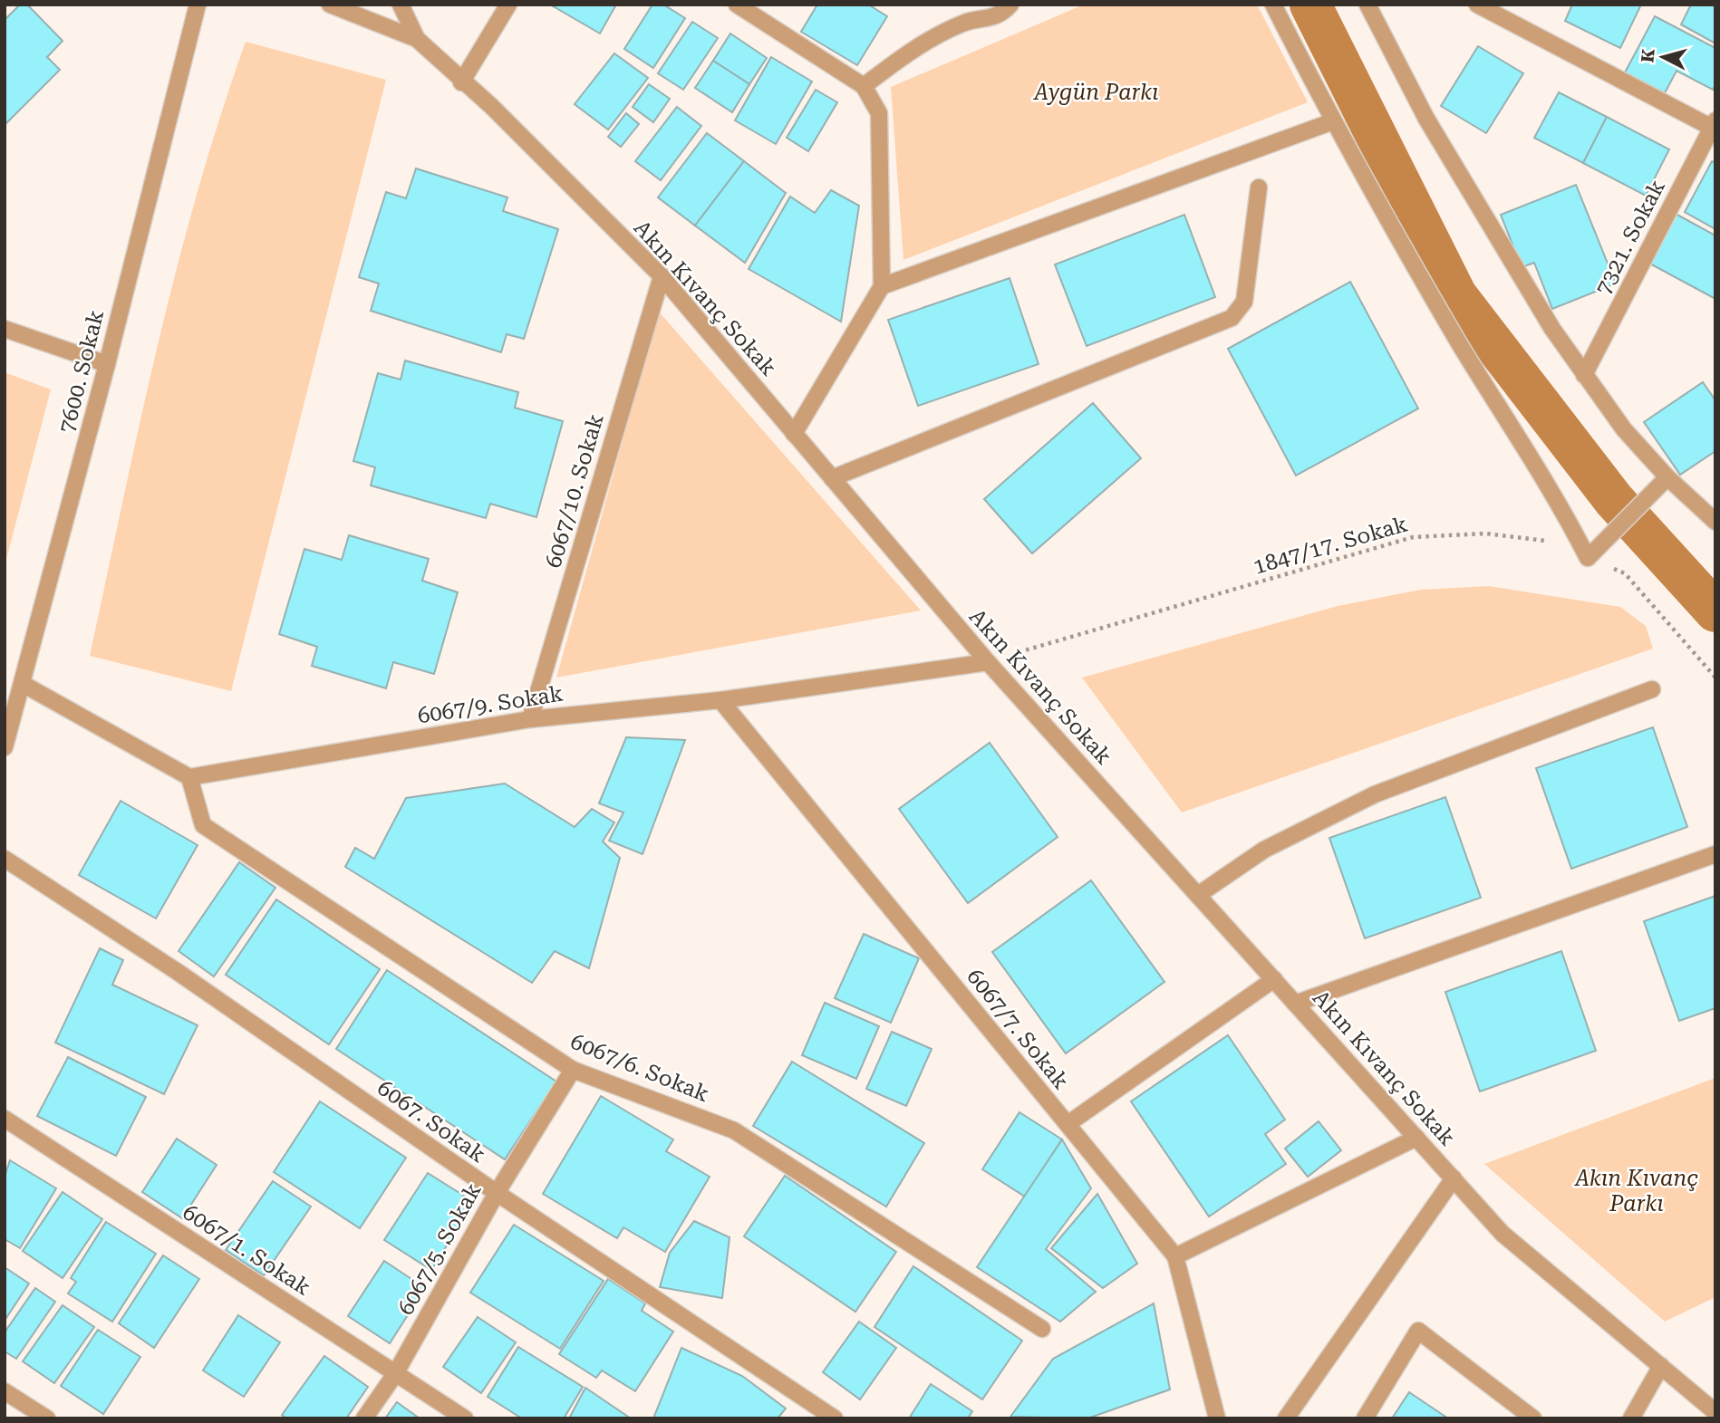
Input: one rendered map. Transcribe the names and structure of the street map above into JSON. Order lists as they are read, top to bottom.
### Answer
{
  "streets": {
    "street": [
      "7321. Sokak",
      "Akın Kıvanç Sokak",
      "7600. Sokak",
      "6067/10. Sokak",
      "6067/9. Sokak",
      "6067/7. Sokak",
      "6067/6. Sokak",
      "6067. Sokak",
      "6067/5. Sokak",
      "6067/1. Sokak"
    ],
    "path": ["1847/17. Sokak"]
  },
  "crossings": [
    ["Akın Kıvanç Sokak", "6067/10. Sokak"],
    ["Akın Kıvanç Sokak", "1847/17. Sokak"],
    ["Akın Kıvanç Sokak", "6067/9. Sokak"],
    ["6067/10. Sokak", "6067/9. Sokak"],
    ["1847/17. Sokak", "6067/9. Sokak"],
    ["6067/9. Sokak", "6067/7. Sokak"],
    ["6067/9. Sokak", "6067/6. Sokak"],
    ["6067/6. Sokak", "6067/5. Sokak"],
    ["6067. Sokak", "6067/5. Sokak"],
    ["6067/5. Sokak", "6067/1. Sokak"]
  ],
  "parks": ["Aygün Parkı", "Akın Kıvanç Parkı"],
  "north": "left"
}
